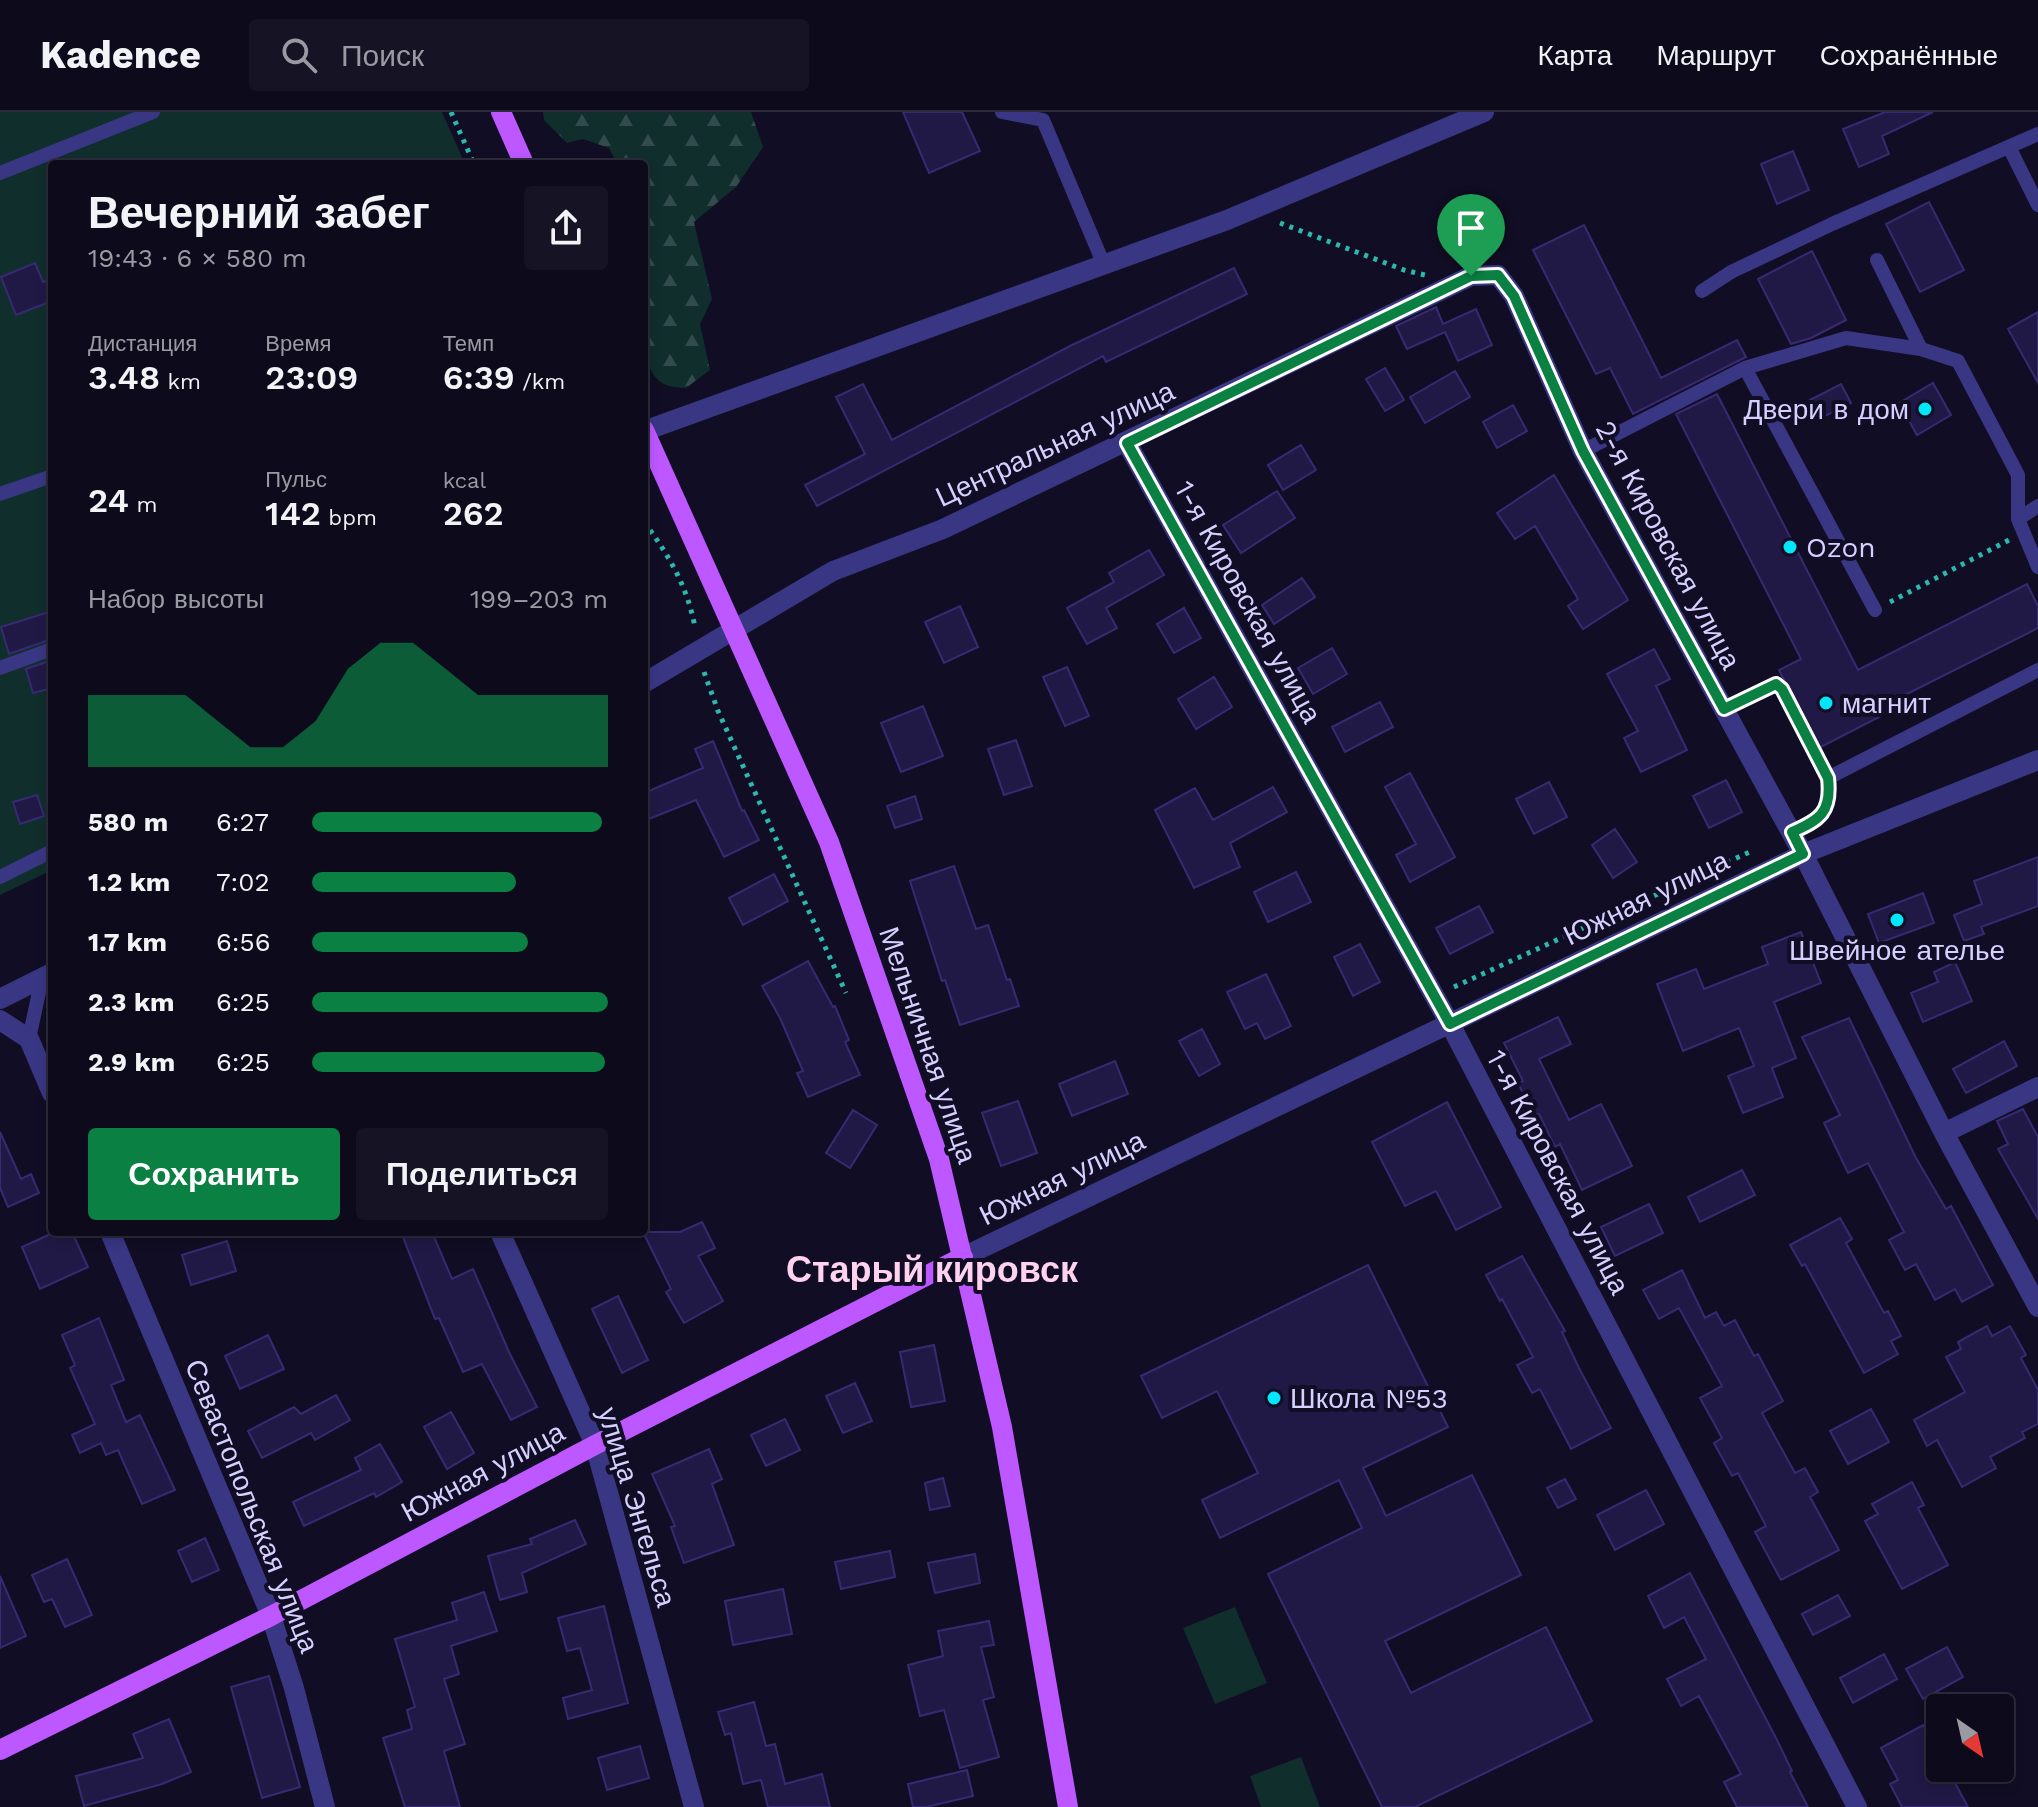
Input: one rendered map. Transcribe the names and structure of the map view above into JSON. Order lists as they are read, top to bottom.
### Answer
{
  "streets": {
    "main road": ["Южная улица", "Мельничная улица"],
    "street": [
      "Центральная улица",
      "2-я Кировская улица",
      "1-я Кировская улица",
      "Севастопольская улица",
      "улица Энгельса"
    ]
  },
  "crossings": [
    ["Центральная улица", "2-я Кировская улица"],
    ["Центральная улица", "1-я Кировская улица"],
    ["Центральная улица", "Мельничная улица"],
    ["2-я Кировская улица", "Южная улица"],
    ["1-я Кировская улица", "Южная улица"],
    ["Южная улица", "Мельничная улица"],
    ["Южная улица", "Севастопольская улица"],
    ["Южная улица", "улица Энгельса"]
  ],
  "districts": ["Старый кировск"],
  "places": [
    "Двери в дом",
    "Ozon",
    "магнит",
    "Швейное ателье",
    "Школа №53"
  ],
  "north": "bottom right",
  "page": {
    "header": "Kadence",
    "search": "Поиск",
    "nav": ["Карта", "Маршрут", "Сохранённые"],
    "heading": ["Вечерний забег", "19:43 · 6 × 580 m"],
    "stats": [
      ["Дистанция", "3.48 km"],
      ["Время", "23:09"],
      ["Темп", "6:39 /km"],
      ["24 m"],
      ["Пульс", "142 bpm"],
      ["kcal", "262"]
    ],
    "chart": ["Набор высоты", "199–203 m"],
    "list": [
      {
        "name": "580 m",
        "note": "6:27"
      },
      {
        "name": "1.2 km",
        "note": "7:02"
      },
      {
        "name": "1.7 km",
        "note": "6:56"
      },
      {
        "name": "2.3 km",
        "note": "6:25"
      },
      {
        "name": "2.9 km",
        "note": "6:25"
      }
    ],
    "buttons": ["Сохранить", "Поделиться"]
  }
}
